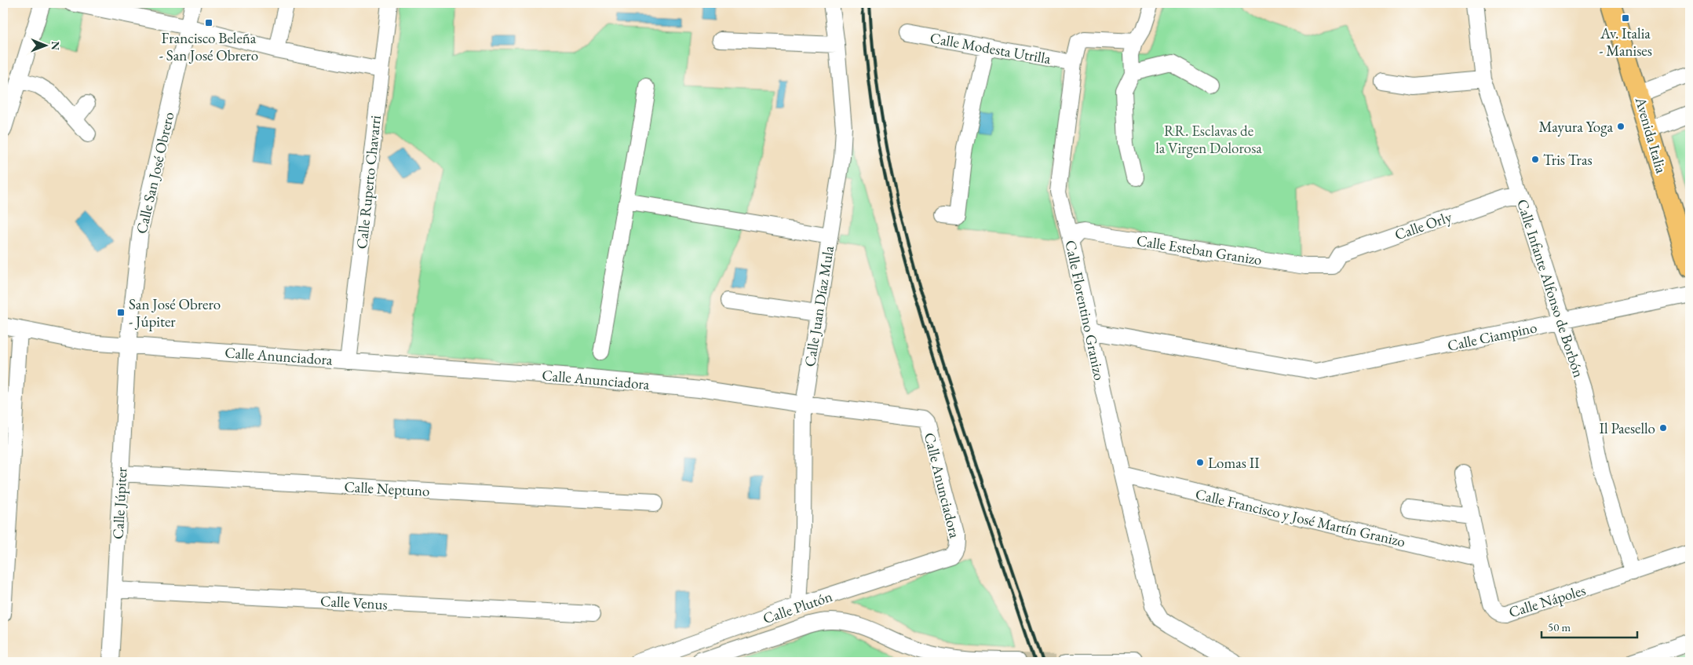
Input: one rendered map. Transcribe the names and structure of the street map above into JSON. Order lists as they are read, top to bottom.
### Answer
{
  "streets": {
    "main road": ["Avenida Italia"],
    "street": [
      "Calle Modesta Utrilla",
      "Calle San José Obrero",
      "Calle Ruperto Chavarri",
      "Calle Orly",
      "Calle Esteban Granizo",
      "Calle Infante Alfonso de Borbón",
      "Calle Juan Díaz Mula",
      "Calle Florentino Granizo",
      "Calle Ciampino",
      "Calle Anunciadora",
      "Calle Neptuno",
      "Calle Júpiter",
      "Calle Francisco y José Martín Granizo",
      "Calle Nápoles",
      "Calle Venus",
      "Calle Plutón"
    ]
  },
  "crossings": [
    ["Calle Modesta Utrilla", "Calle Florentino Granizo"],
    ["Calle San José Obrero", "Calle Anunciadora"],
    ["Calle San José Obrero", "Calle Júpiter"],
    ["Calle Ruperto Chavarri", "Calle Anunciadora"],
    ["Calle Orly", "Calle Esteban Granizo"],
    ["Calle Orly", "Calle Infante Alfonso de Borbón"],
    ["Calle Esteban Granizo", "Calle Florentino Granizo"],
    ["Calle Infante Alfonso de Borbón", "Calle Ciampino"],
    ["Calle Infante Alfonso de Borbón", "Calle Nápoles"],
    ["Calle Juan Díaz Mula", "Calle Anunciadora"],
    ["Calle Juan Díaz Mula", "Calle Plutón"],
    ["Calle Florentino Granizo", "Calle Ciampino"],
    ["Calle Florentino Granizo", "Calle Francisco y José Martín Granizo"],
    ["Calle Anunciadora", "Calle Júpiter"],
    ["Calle Anunciadora", "Calle Plutón"],
    ["Calle Neptuno", "Calle Júpiter"],
    ["Calle Júpiter", "Calle Venus"],
    ["Calle Francisco y José Martín Granizo", "Calle Nápoles"]
  ],
  "parks": ["RR. Esclavas de la Virgen Dolorosa"],
  "places": {
    "transit": ["Av. Italia - Manises", "Francisco Beleña - San José Obrero", "San José Obrero - Júpiter"],
    "other": [
      "Mayura Yoga",
      "Tris Tras",
      "Il Paesello",
      "Lomas II"
    ]
  },
  "scale_bar": "50 m",
  "north": "right"
}
